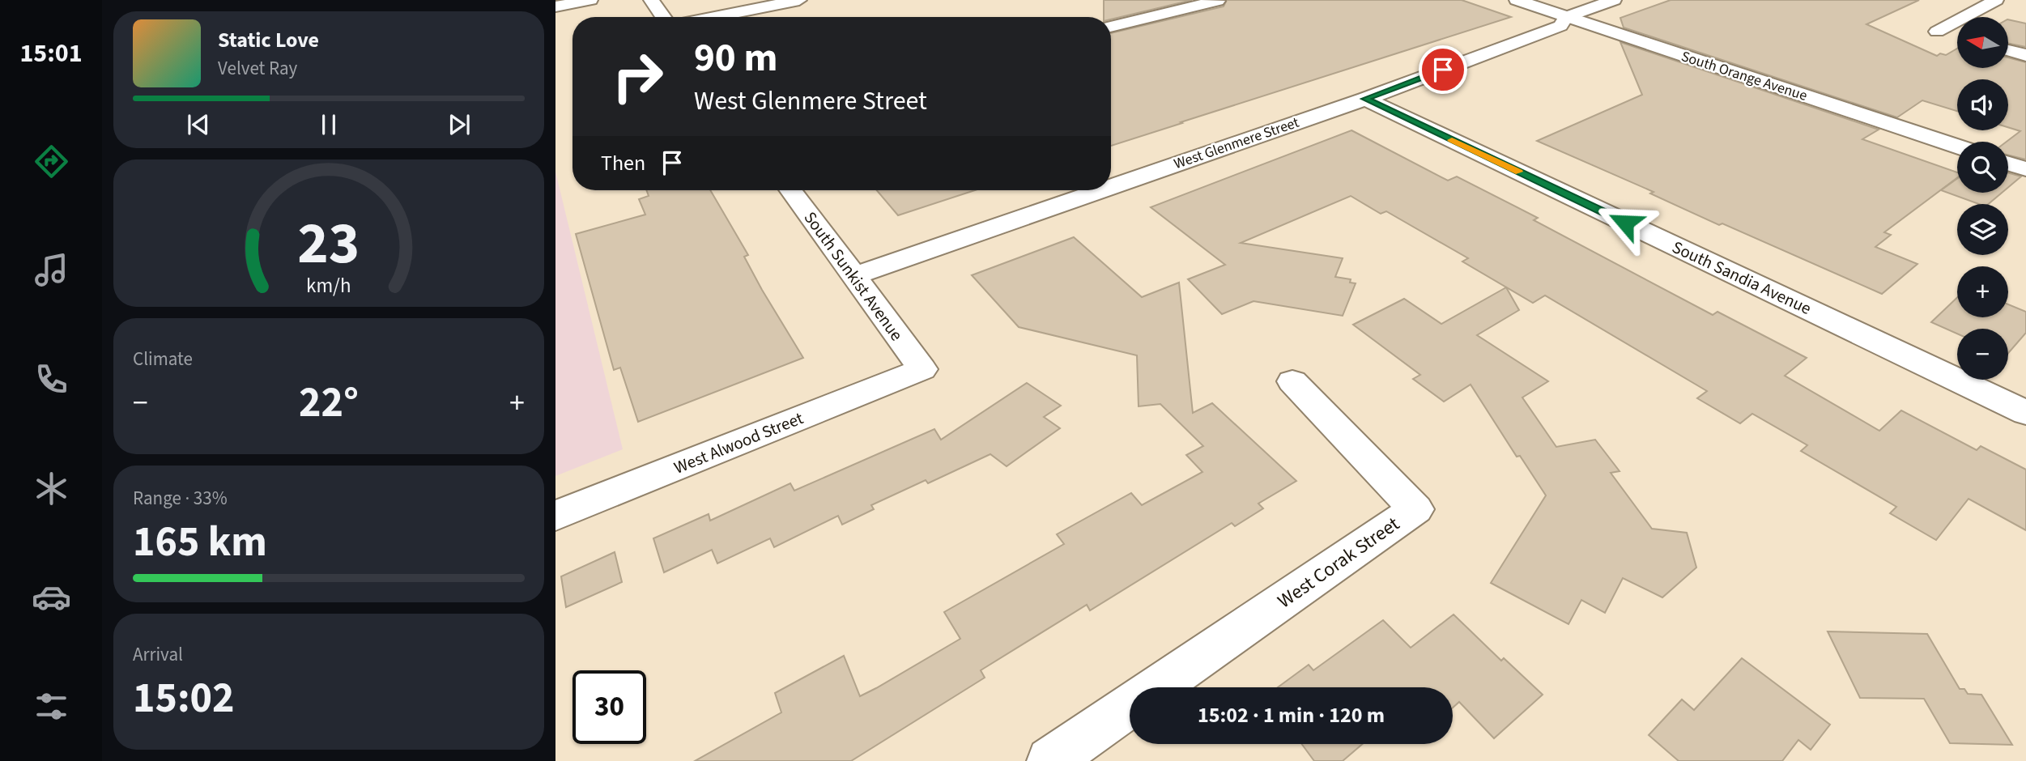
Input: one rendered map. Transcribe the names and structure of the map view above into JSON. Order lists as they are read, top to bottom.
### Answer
{
  "streets": {
    "street": [
      "South Orange Avenue",
      "West Glenmere Street",
      "South Sunkist Avenue",
      "South Sandia Avenue",
      "West Alwood Street",
      "West Corak Street"
    ]
  },
  "crossings": [
    ["South Orange Avenue", "West Glenmere Street"],
    ["West Glenmere Street", "South Sunkist Avenue"],
    ["West Glenmere Street", "South Sandia Avenue"],
    ["South Sunkist Avenue", "West Alwood Street"]
  ],
  "north": "left",
  "page": {
    "tabs": "15:01",
    "map_buttons": ["+", "−"],
    "turn": ["90 m", "West Glenmere Street"],
    "song": ["Static Love", "Velvet Ray"],
    "then": "Then",
    "tile": [
      "Climate",
      ["Range · 33%", "165 km"],
      ["Arrival", "15:02"]
    ],
    "heat": ["−", "22°", "+"],
    "limit": "30",
    "trip": "15:02 · 1 min · 120 m",
    "gauge": ["23", "km/h"]
  }
}
